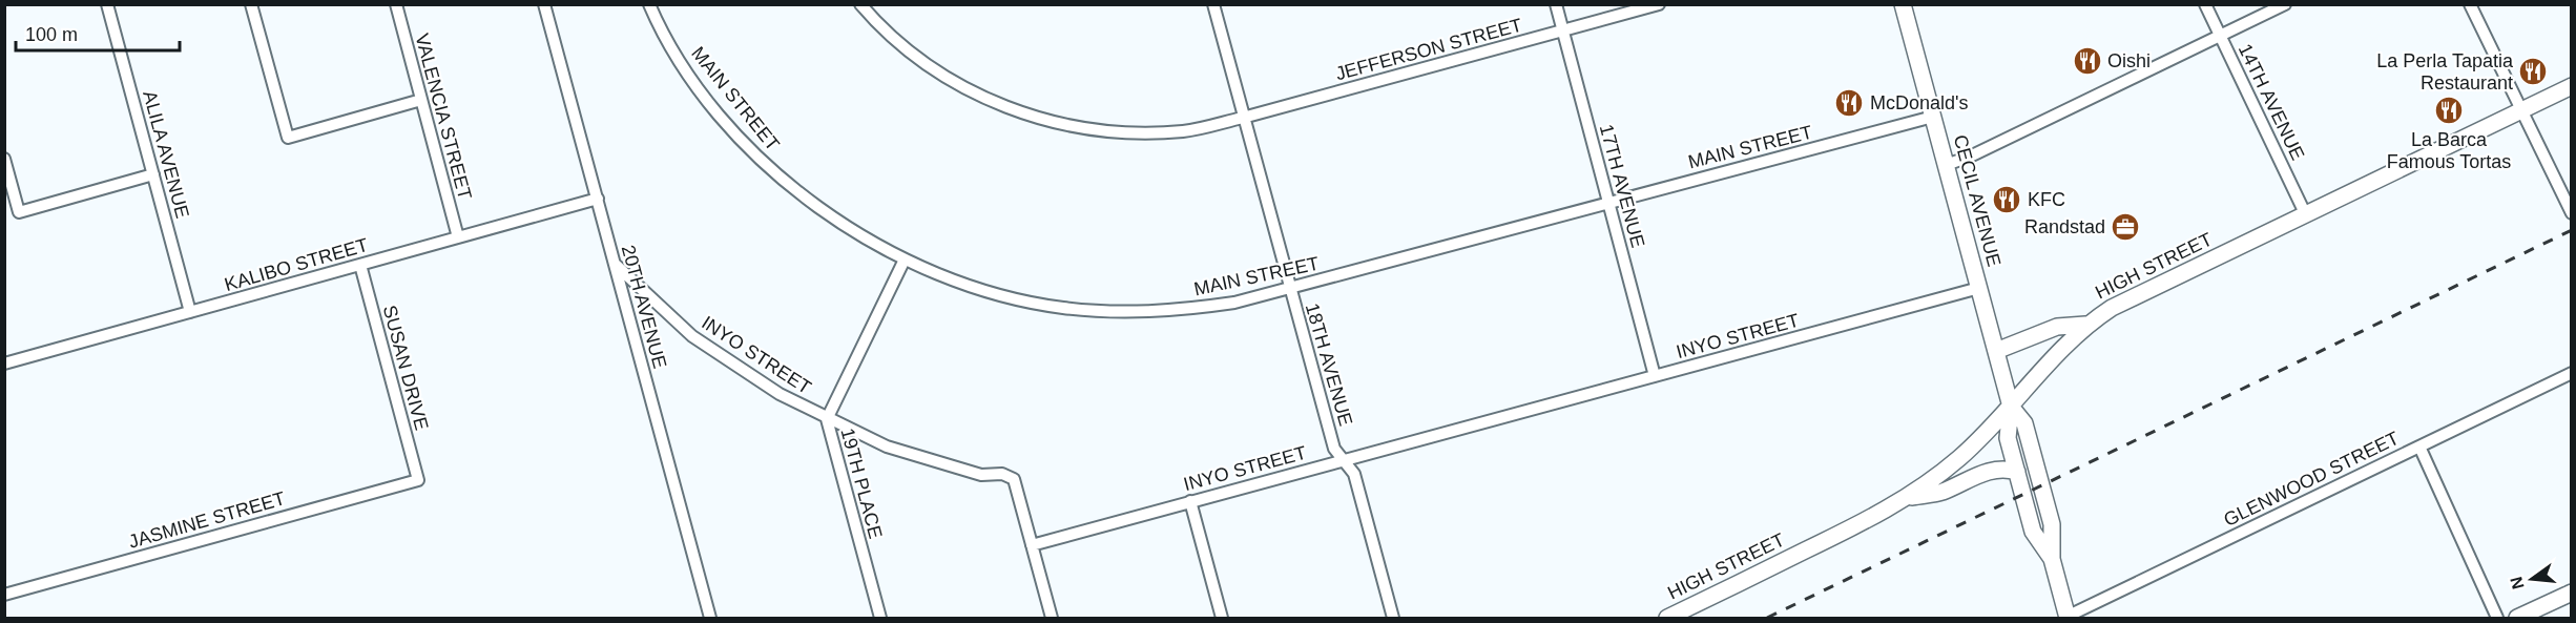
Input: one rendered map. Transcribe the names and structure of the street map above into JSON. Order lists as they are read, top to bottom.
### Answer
{
  "streets": {
    "main road": ["CECIL AVENUE", "HIGH STREET"],
    "street": [
      "JEFFERSON STREET",
      "MAIN STREET",
      "14TH AVENUE",
      "VALENCIA STREET",
      "ALILA AVENUE",
      "17TH AVENUE",
      "KALIBO STREET",
      "20TH AVENUE",
      "INYO STREET",
      "18TH AVENUE",
      "SUSAN DRIVE",
      "GLENWOOD STREET",
      "19TH PLACE",
      "JASMINE STREET"
    ]
  },
  "crossings": [
    ["JEFFERSON STREET", "17TH AVENUE"],
    ["JEFFERSON STREET", "18TH AVENUE"],
    ["MAIN STREET", "17TH AVENUE"],
    ["MAIN STREET", "CECIL AVENUE"],
    ["MAIN STREET", "18TH AVENUE"],
    ["MAIN STREET", "19TH PLACE"],
    ["14TH AVENUE", "HIGH STREET"],
    ["VALENCIA STREET", "KALIBO STREET"],
    ["ALILA AVENUE", "KALIBO STREET"],
    ["17TH AVENUE", "INYO STREET"],
    ["CECIL AVENUE", "HIGH STREET"],
    ["CECIL AVENUE", "INYO STREET"],
    ["CECIL AVENUE", "GLENWOOD STREET"],
    ["KALIBO STREET", "20TH AVENUE"],
    ["KALIBO STREET", "SUSAN DRIVE"],
    ["20TH AVENUE", "INYO STREET"],
    ["INYO STREET", "18TH AVENUE"],
    ["INYO STREET", "19TH PLACE"],
    ["SUSAN DRIVE", "JASMINE STREET"]
  ],
  "places": {
    "restaurant": [
      "Oishi",
      "La Perla Tapatia Restaurant",
      "McDonald's",
      "La Barca Famous Tortas",
      "KFC"
    ],
    "office": ["Randstad"]
  },
  "scale_bar": "100 m",
  "north": "left"
}
